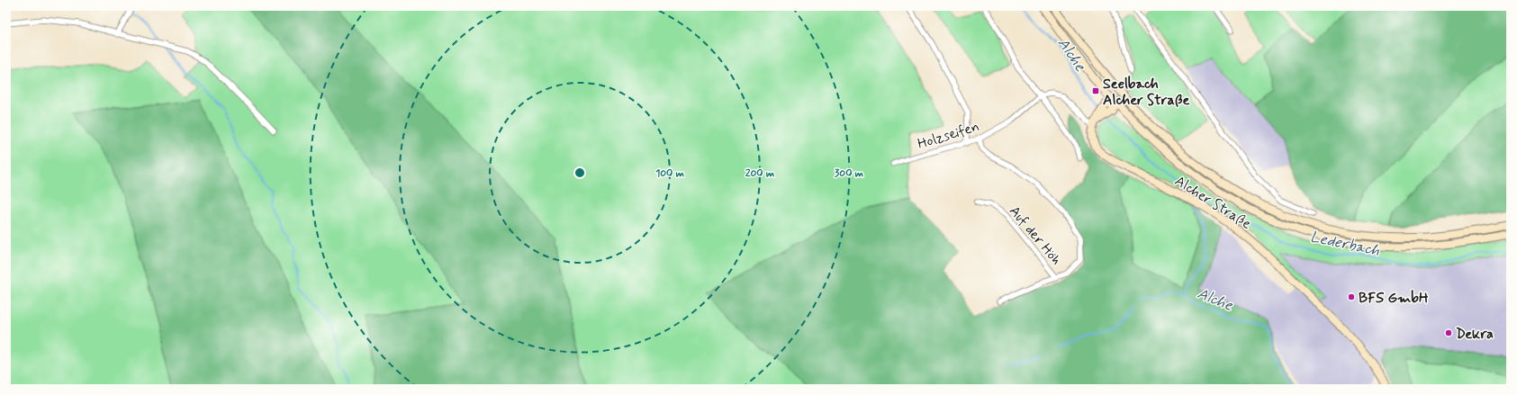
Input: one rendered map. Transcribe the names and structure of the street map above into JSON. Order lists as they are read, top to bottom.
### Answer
{
  "streets": {
    "main road": ["Alcher Straße"],
    "street": ["Holzseifen", "Auf der Höh"]
  },
  "crossings": [
    ["Holzseifen", "Auf der Höh"]
  ],
  "water": ["Alche", "Lederbach"],
  "places": {
    "transit": ["Seelbach Alcher Straße"],
    "other": ["BFS GmbH", "Dekra"]
  },
  "rings": ["100 m", "200 m", "300 m"]
}
